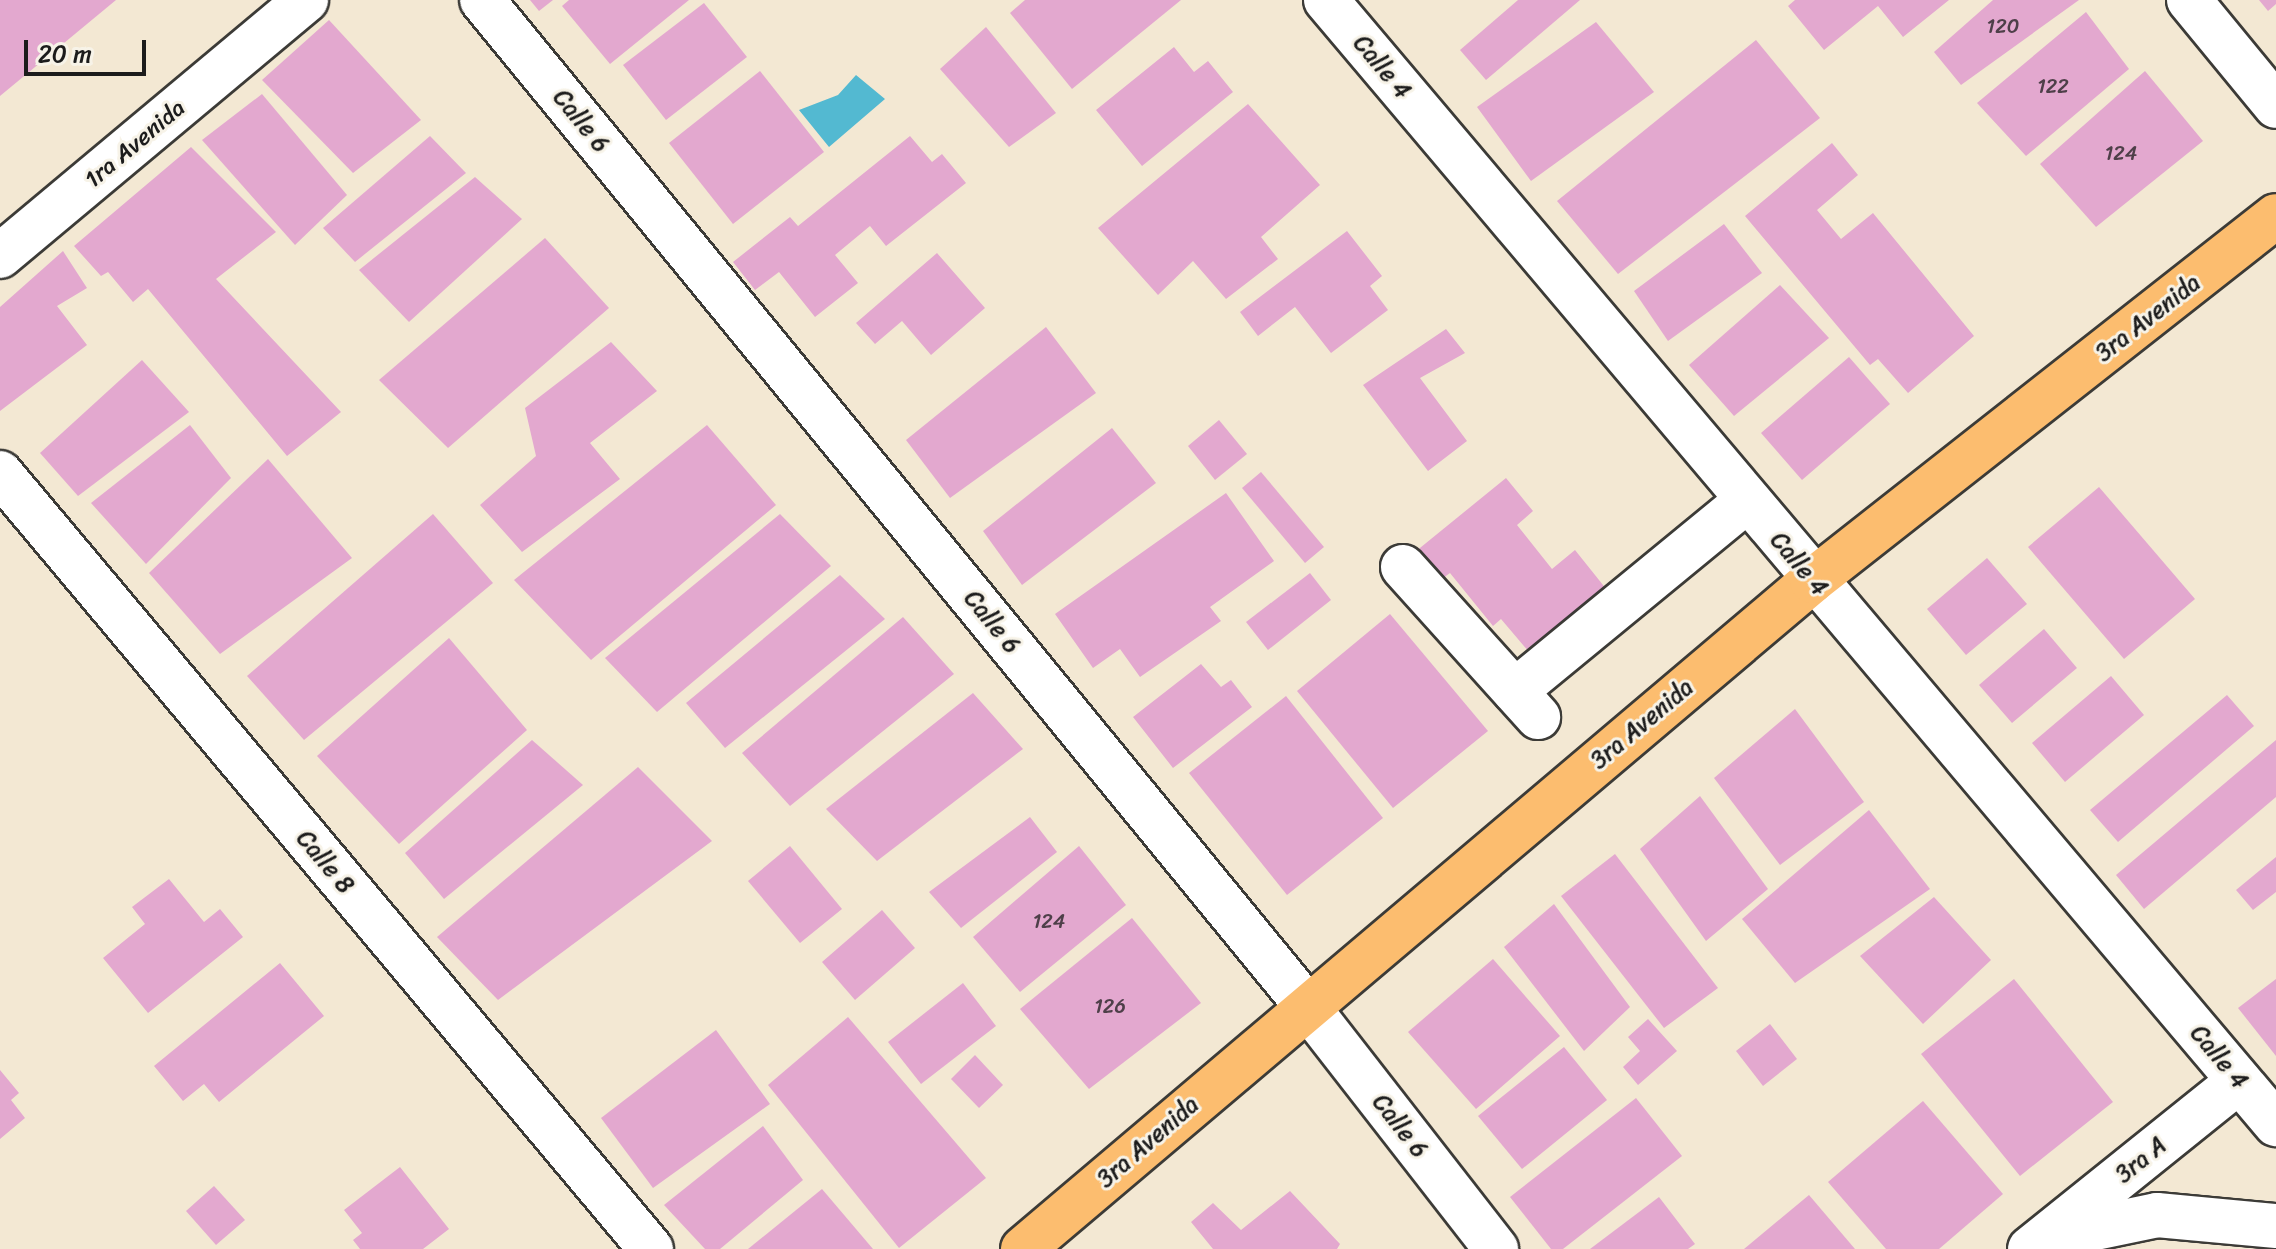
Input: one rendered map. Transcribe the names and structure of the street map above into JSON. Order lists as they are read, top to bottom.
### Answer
{
  "streets": {
    "main road": ["3ra Avenida"],
    "street": [
      "Calle 4",
      "Calle 6",
      "1ra Avenida",
      "Calle 8",
      "3ra A"
    ]
  },
  "crossings": [
    ["Calle 4", "3ra Avenida"],
    ["Calle 4", "3ra A"],
    ["Calle 6", "3ra Avenida"]
  ],
  "house_numbers": [
    "120",
    "122",
    "124",
    "124",
    "126"
  ],
  "scale_bar": "20 m"
}
